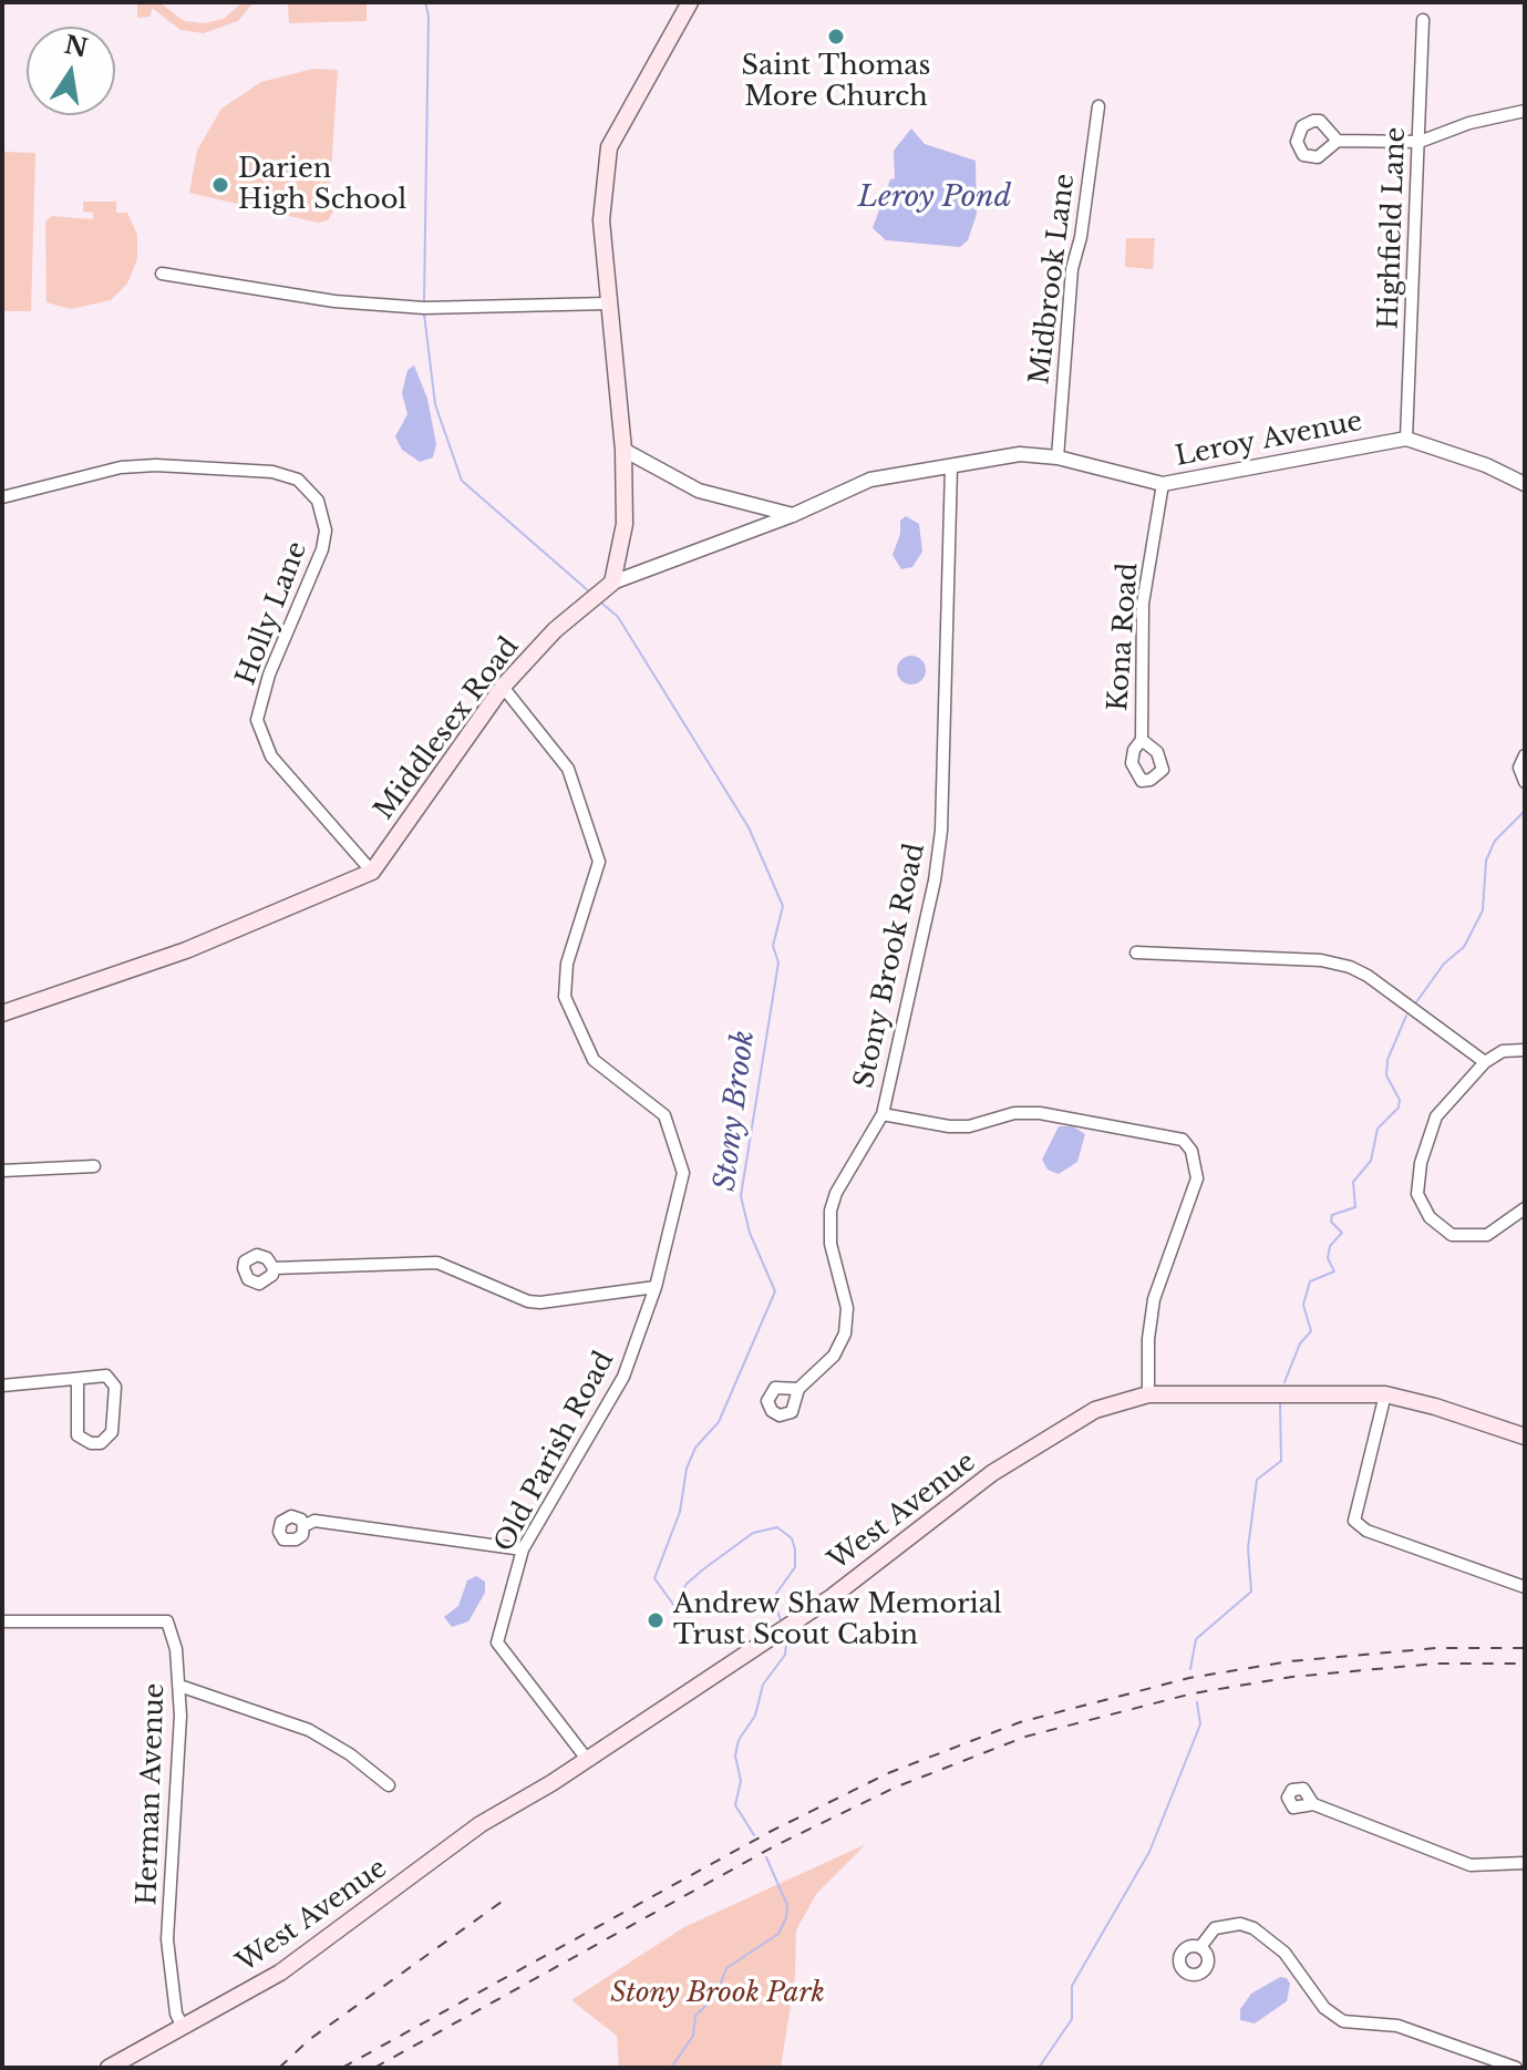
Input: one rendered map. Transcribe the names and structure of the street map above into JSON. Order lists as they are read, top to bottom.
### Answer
{
  "streets": {
    "main road": ["Middlesex Road", "West Avenue"],
    "street": [
      "Highfield Lane",
      "Midbrook Lane",
      "Leroy Avenue",
      "Holly Lane",
      "Kona Road",
      "Stony Brook Road",
      "Old Parish Road",
      "Herman Avenue"
    ]
  },
  "crossings": [
    ["Highfield Lane", "Leroy Avenue"],
    ["Midbrook Lane", "Leroy Avenue"],
    ["Leroy Avenue", "Kona Road"],
    ["Leroy Avenue", "Middlesex Road"],
    ["Leroy Avenue", "Stony Brook Road"],
    ["Holly Lane", "Middlesex Road"],
    ["Middlesex Road", "Old Parish Road"],
    ["Stony Brook Road", "West Avenue"],
    ["Old Parish Road", "West Avenue"],
    ["West Avenue", "Herman Avenue"]
  ],
  "water": ["Leroy Pond", "Stony Brook"],
  "parks": ["Stony Brook Park"],
  "places": ["Saint Thomas More Church", "Darien High School", "Andrew Shaw Memorial Trust Scout Cabin"],
  "north": "top"
}
